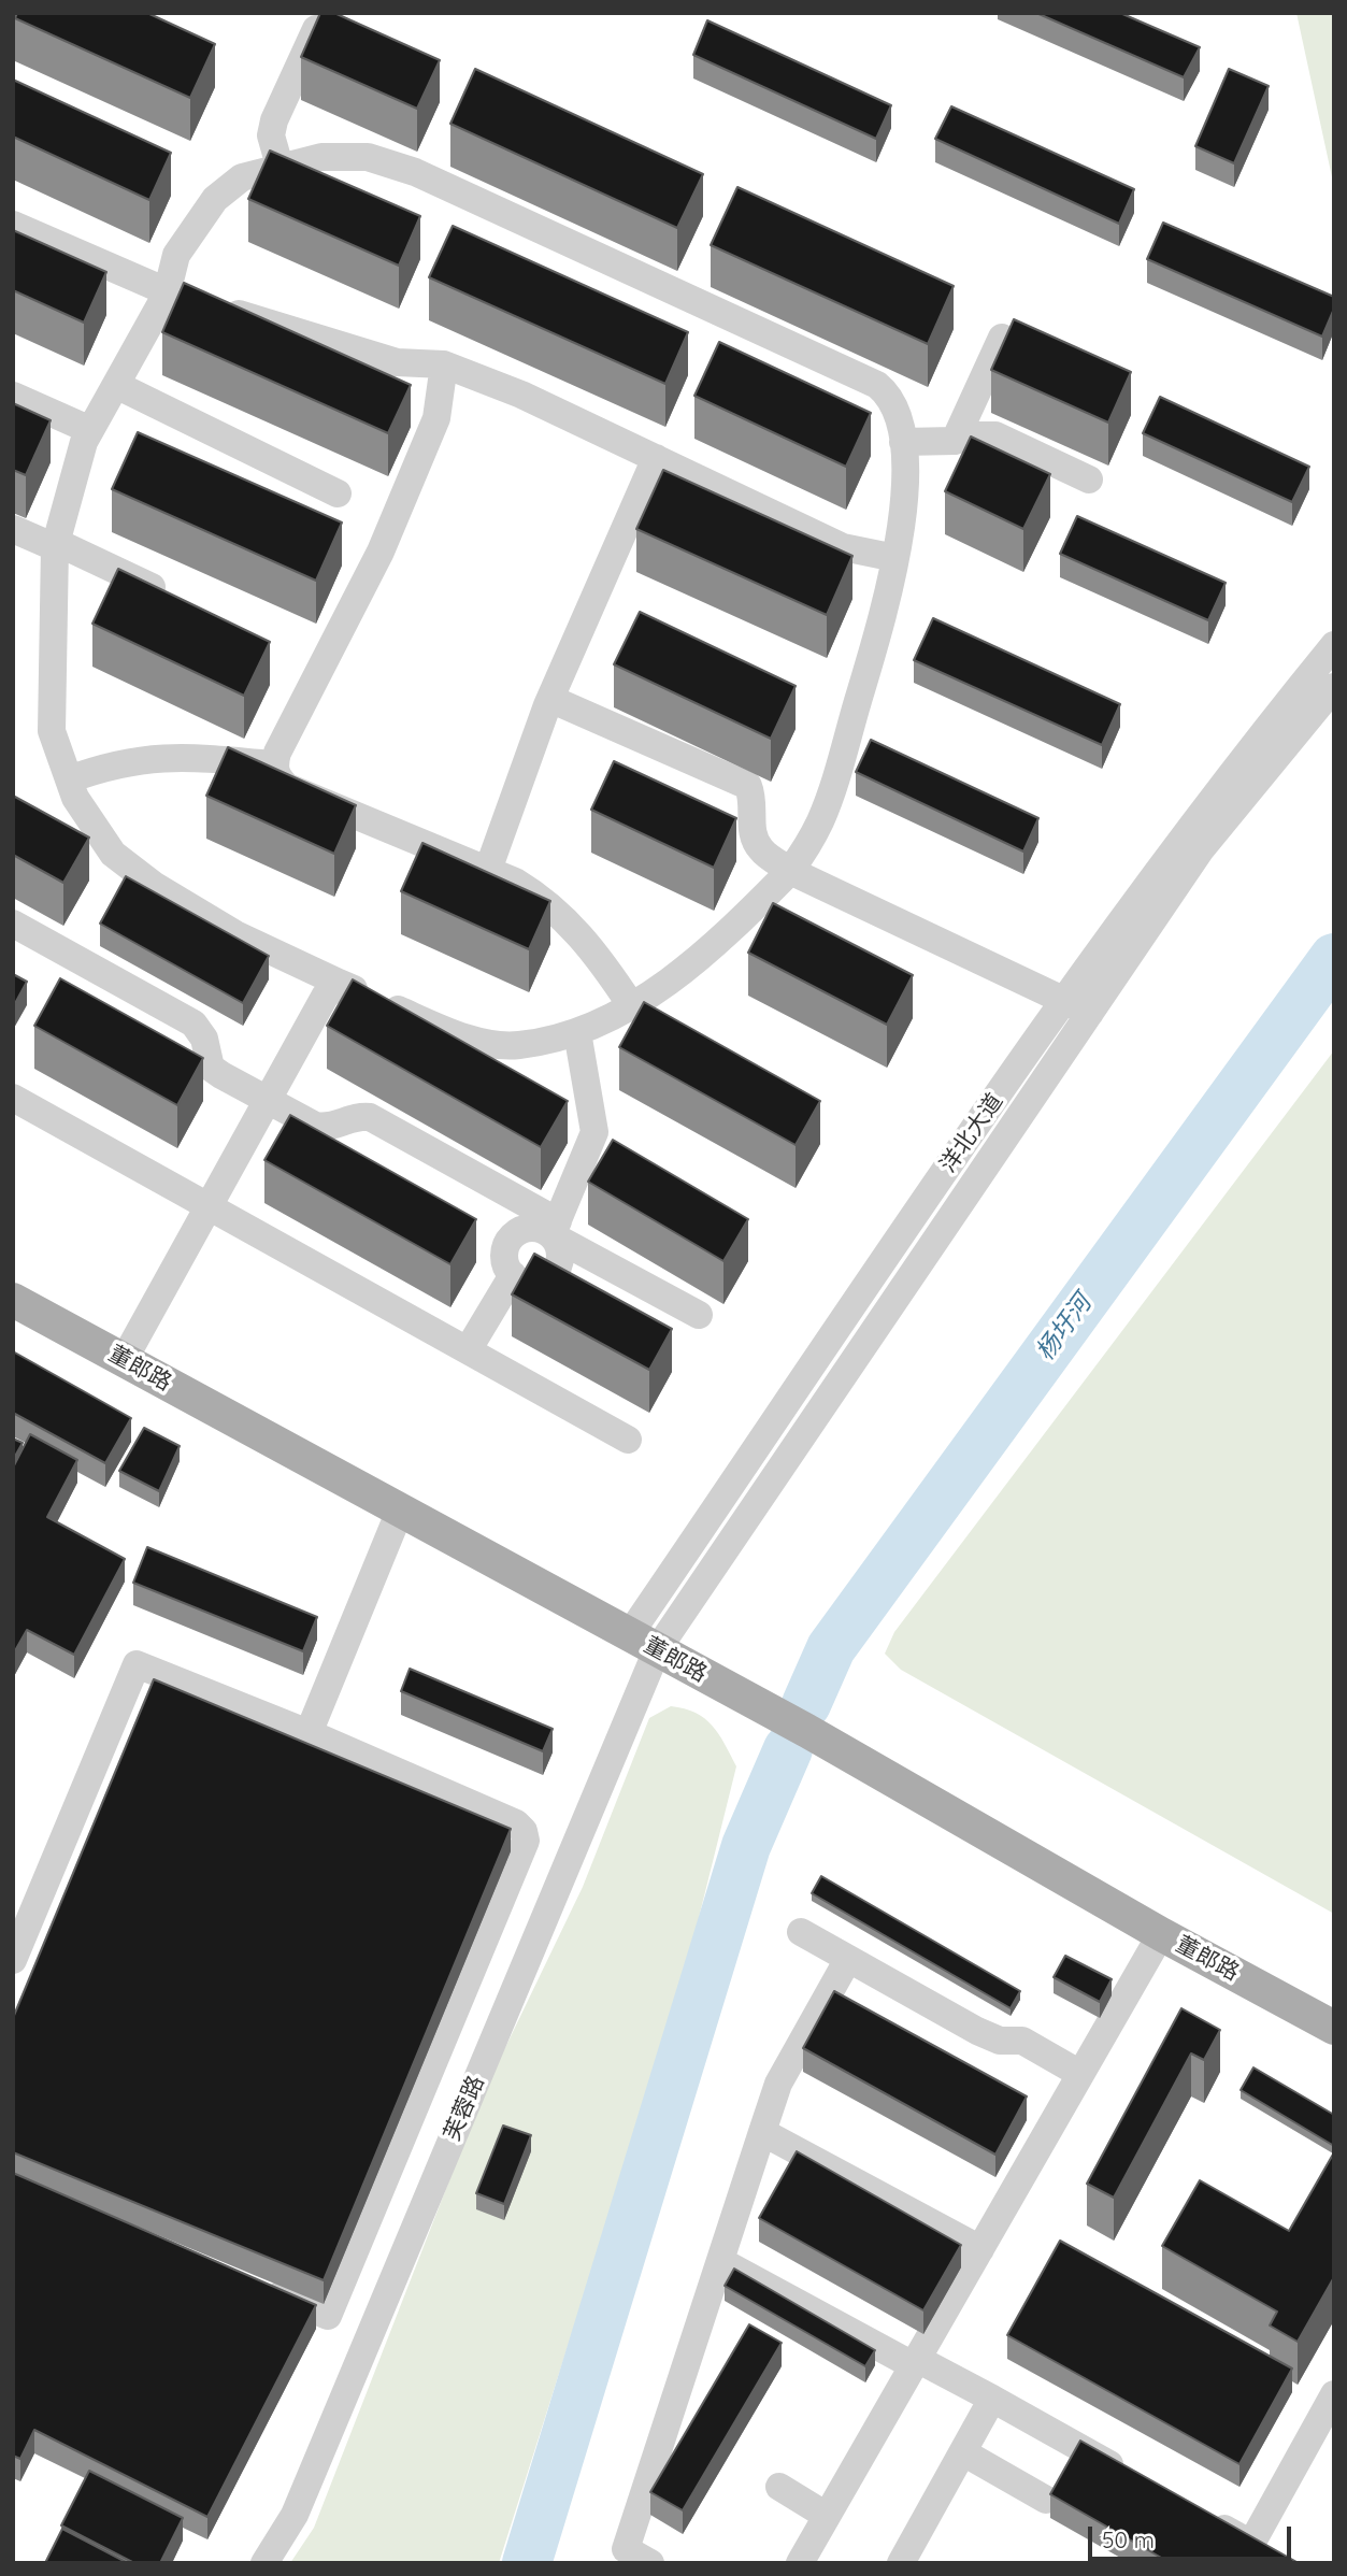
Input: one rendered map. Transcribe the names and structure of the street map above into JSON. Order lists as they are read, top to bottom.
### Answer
{
  "streets": {
    "main road": ["董郎路"],
    "street": ["洋北大道", "芙蓉路"]
  },
  "crossings": [
    ["洋北大道", "董郎路"],
    ["洋北大道", "芙蓉路"],
    ["董郎路", "芙蓉路"]
  ],
  "water": ["杨圩河"],
  "scale_bar": "50 m"
}
